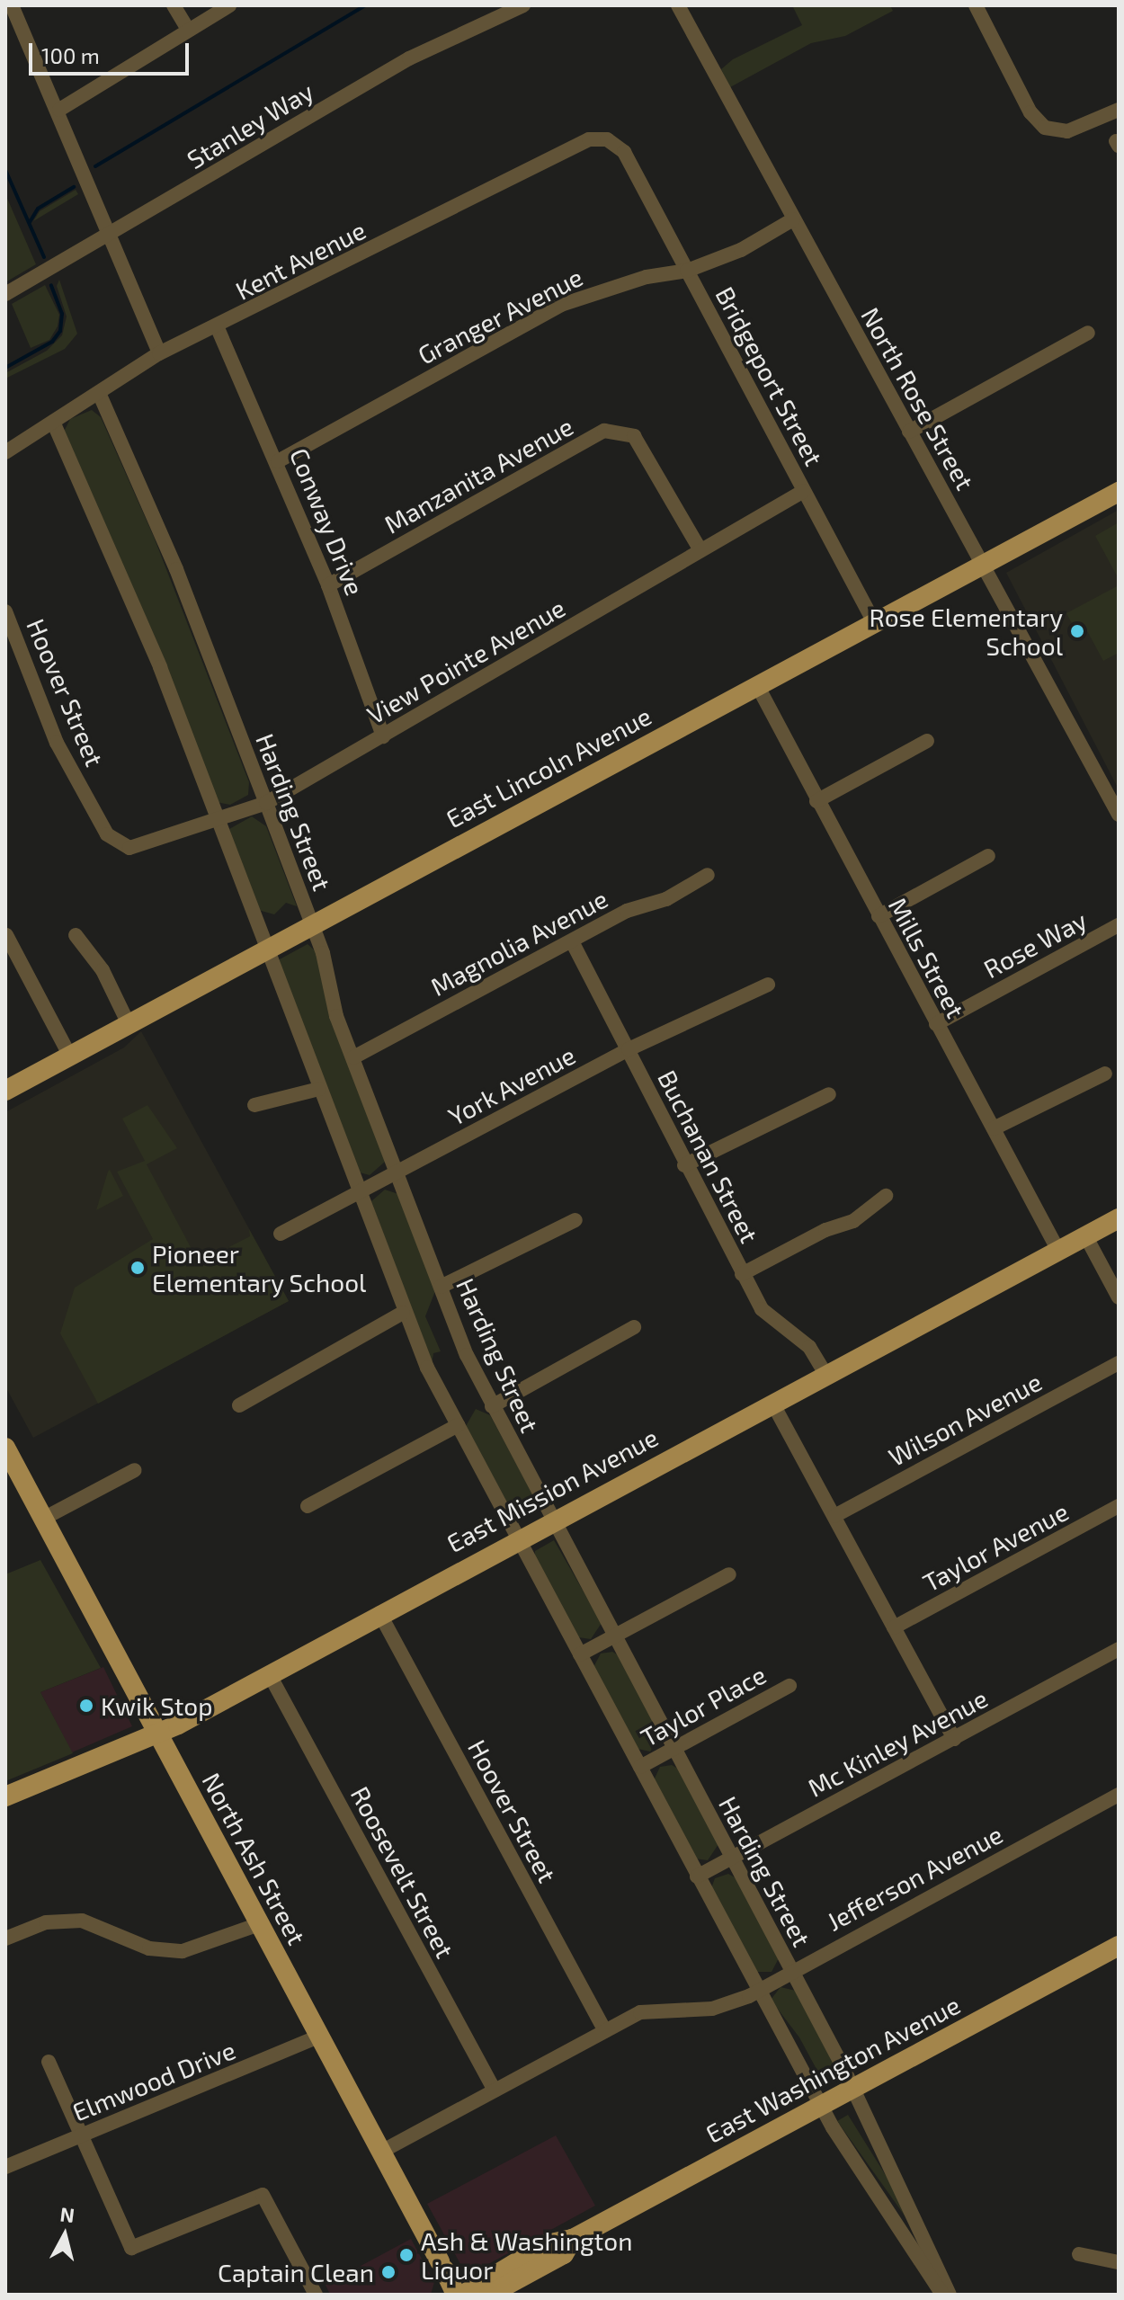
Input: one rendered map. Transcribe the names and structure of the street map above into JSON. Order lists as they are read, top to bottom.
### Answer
{
  "streets": {
    "main road": [
      "East Lincoln Avenue",
      "East Mission Avenue",
      "North Ash Street",
      "East Washington Avenue"
    ],
    "street": [
      "Stanley Way",
      "Kent Avenue",
      "Granger Avenue",
      "Bridgeport Street",
      "North Rose Street",
      "Manzanita Avenue",
      "Conway Drive",
      "View Pointe Avenue",
      "Hoover Street",
      "Harding Street",
      "Magnolia Avenue",
      "Rose Way",
      "Mills Street",
      "York Avenue",
      "Buchanan Street",
      "Wilson Avenue",
      "Taylor Avenue",
      "Taylor Place",
      "Mc Kinley Avenue",
      "Roosevelt Street",
      "Jefferson Avenue",
      "Elmwood Drive"
    ]
  },
  "crossings": [
    ["Kent Avenue", "Bridgeport Street"],
    ["Kent Avenue", "Conway Drive"],
    ["Kent Avenue", "Harding Street"],
    ["Granger Avenue", "Bridgeport Street"],
    ["Granger Avenue", "North Rose Street"],
    ["Granger Avenue", "Conway Drive"],
    ["Bridgeport Street", "View Pointe Avenue"],
    ["Bridgeport Street", "East Lincoln Avenue"],
    ["North Rose Street", "East Lincoln Avenue"],
    ["Manzanita Avenue", "Conway Drive"],
    ["Manzanita Avenue", "View Pointe Avenue"],
    ["Conway Drive", "View Pointe Avenue"],
    ["View Pointe Avenue", "Hoover Street"],
    ["View Pointe Avenue", "Harding Street"],
    ["Hoover Street", "East Mission Avenue"],
    ["Hoover Street", "Jefferson Avenue"],
    ["East Lincoln Avenue", "Harding Street"],
    ["East Lincoln Avenue", "Mills Street"],
    ["Harding Street", "Magnolia Avenue"],
    ["Harding Street", "York Avenue"],
    ["Harding Street", "East Mission Avenue"],
    ["Harding Street", "Taylor Place"],
    ["Harding Street", "Mc Kinley Avenue"],
    ["Harding Street", "Jefferson Avenue"],
    ["Harding Street", "East Washington Avenue"],
    ["Magnolia Avenue", "Buchanan Street"],
    ["Rose Way", "Mills Street"],
    ["Mills Street", "East Mission Avenue"],
    ["York Avenue", "Buchanan Street"],
    ["Buchanan Street", "East Mission Avenue"],
    ["East Mission Avenue", "North Ash Street"],
    ["East Mission Avenue", "Roosevelt Street"],
    ["North Ash Street", "Jefferson Avenue"],
    ["North Ash Street", "Elmwood Drive"],
    ["Roosevelt Street", "Jefferson Avenue"]
  ],
  "places": [
    "Rose Elementary School",
    "Pioneer Elementary School",
    "Kwik Stop",
    "Ash & Washington Liquor",
    "Captain Clean"
  ],
  "scale_bar": "100 m",
  "north": "top"
}
